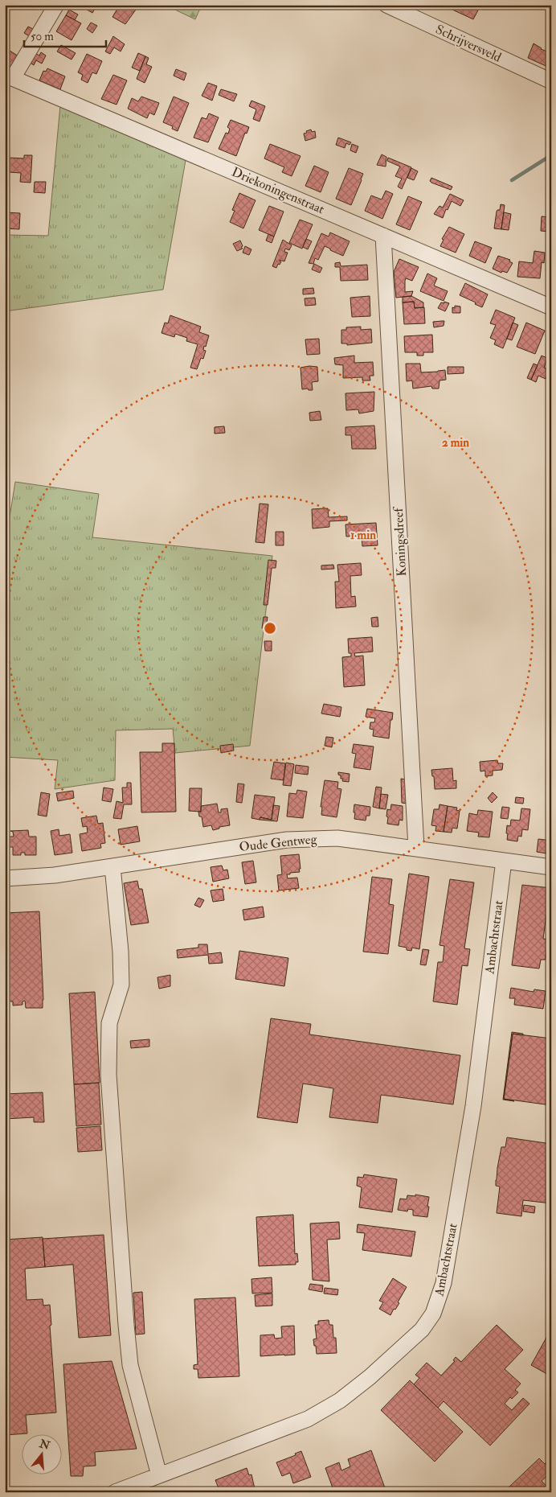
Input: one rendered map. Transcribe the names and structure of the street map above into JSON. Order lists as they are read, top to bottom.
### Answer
{
  "streets": {
    "street": [
      "Schrijversveld",
      "Driekoningenstraat",
      "Koningsdreef",
      "Oude Gentweg",
      "Ambachtstraat"
    ]
  },
  "crossings": [
    ["Driekoningenstraat", "Koningsdreef"],
    ["Koningsdreef", "Oude Gentweg"],
    ["Oude Gentweg", "Ambachtstraat"]
  ],
  "scale_bar": "50 m",
  "north": "top",
  "rings": ["2 min", "1 min"]
}
